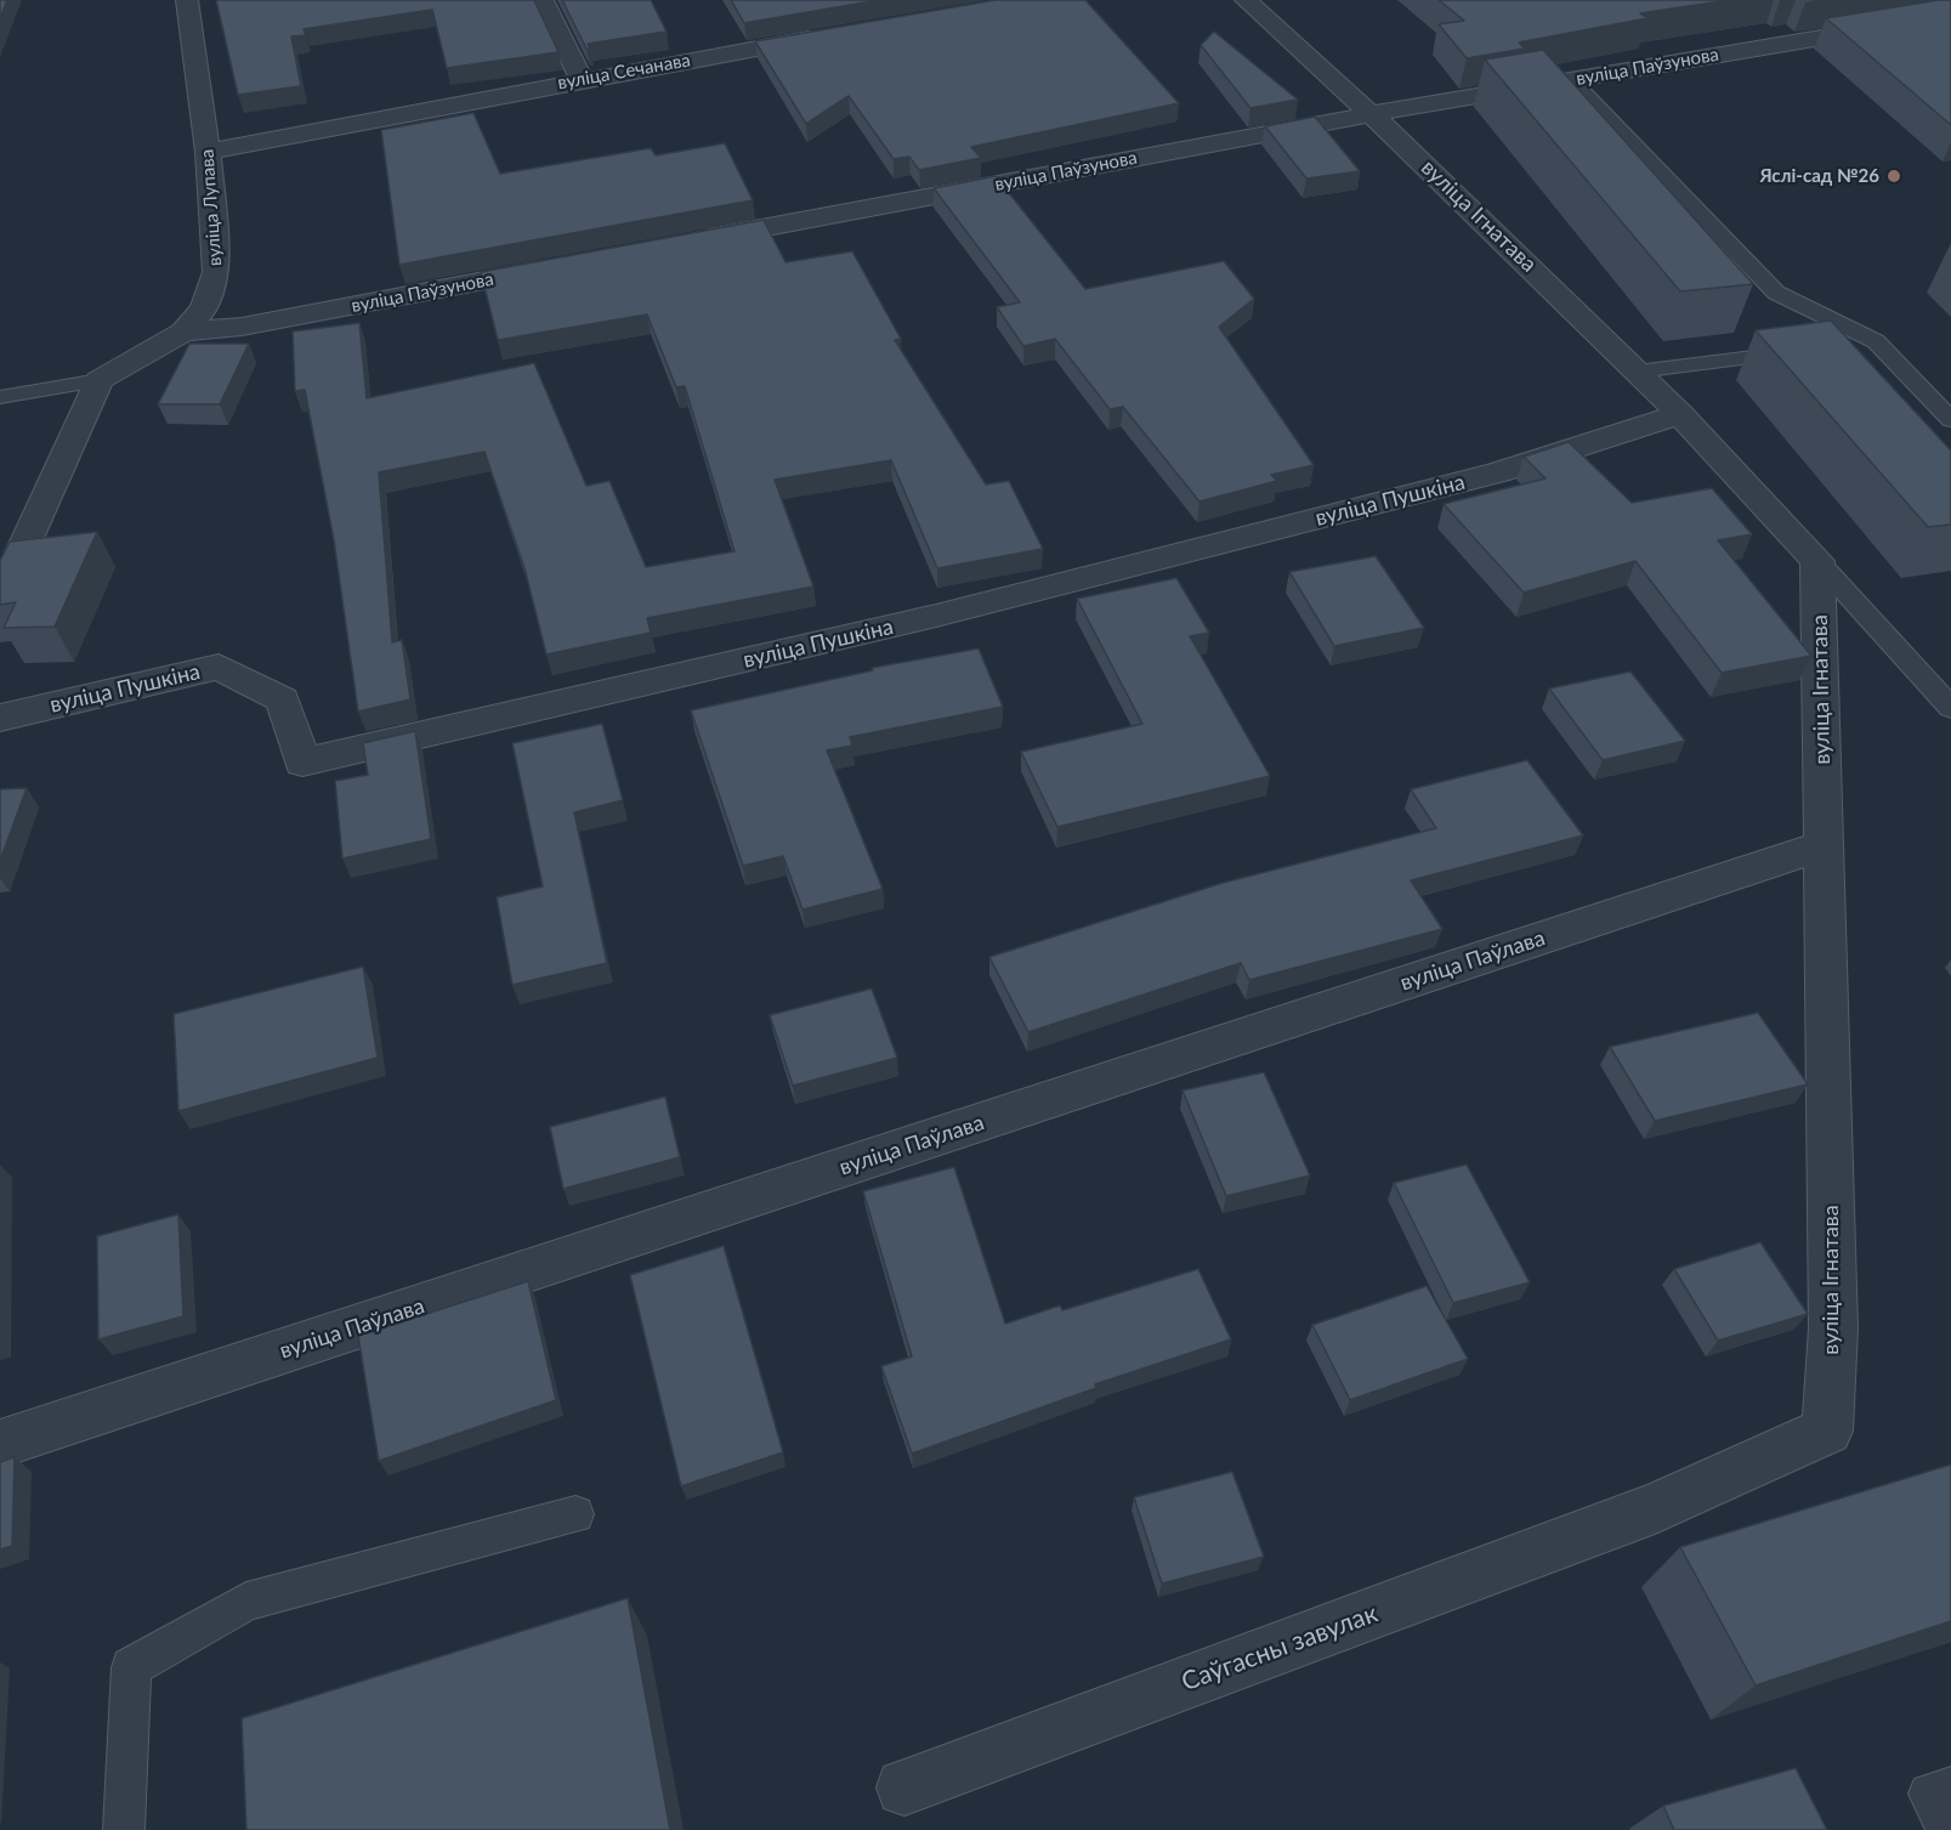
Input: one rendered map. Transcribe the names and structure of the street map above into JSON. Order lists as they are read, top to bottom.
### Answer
{
  "streets": {
    "street": [
      "вуліца Паўзунова",
      "вуліца Сечанава",
      "вуліца Лупава",
      "вуліца Ігнатава",
      "вуліца Пушкіна",
      "вуліца Паўлава",
      "Саўгасны завулак"
    ]
  },
  "crossings": [
    ["вуліца Паўзунова", "вуліца Лупава"],
    ["вуліца Паўзунова", "вуліца Ігнатава"],
    ["вуліца Сечанава", "вуліца Лупава"],
    ["вуліца Ігнатава", "вуліца Пушкіна"],
    ["вуліца Ігнатава", "вуліца Паўлава"],
    ["вуліца Ігнатава", "Саўгасны завулак"]
  ],
  "places": ["Яслі-сад №26"]
}
